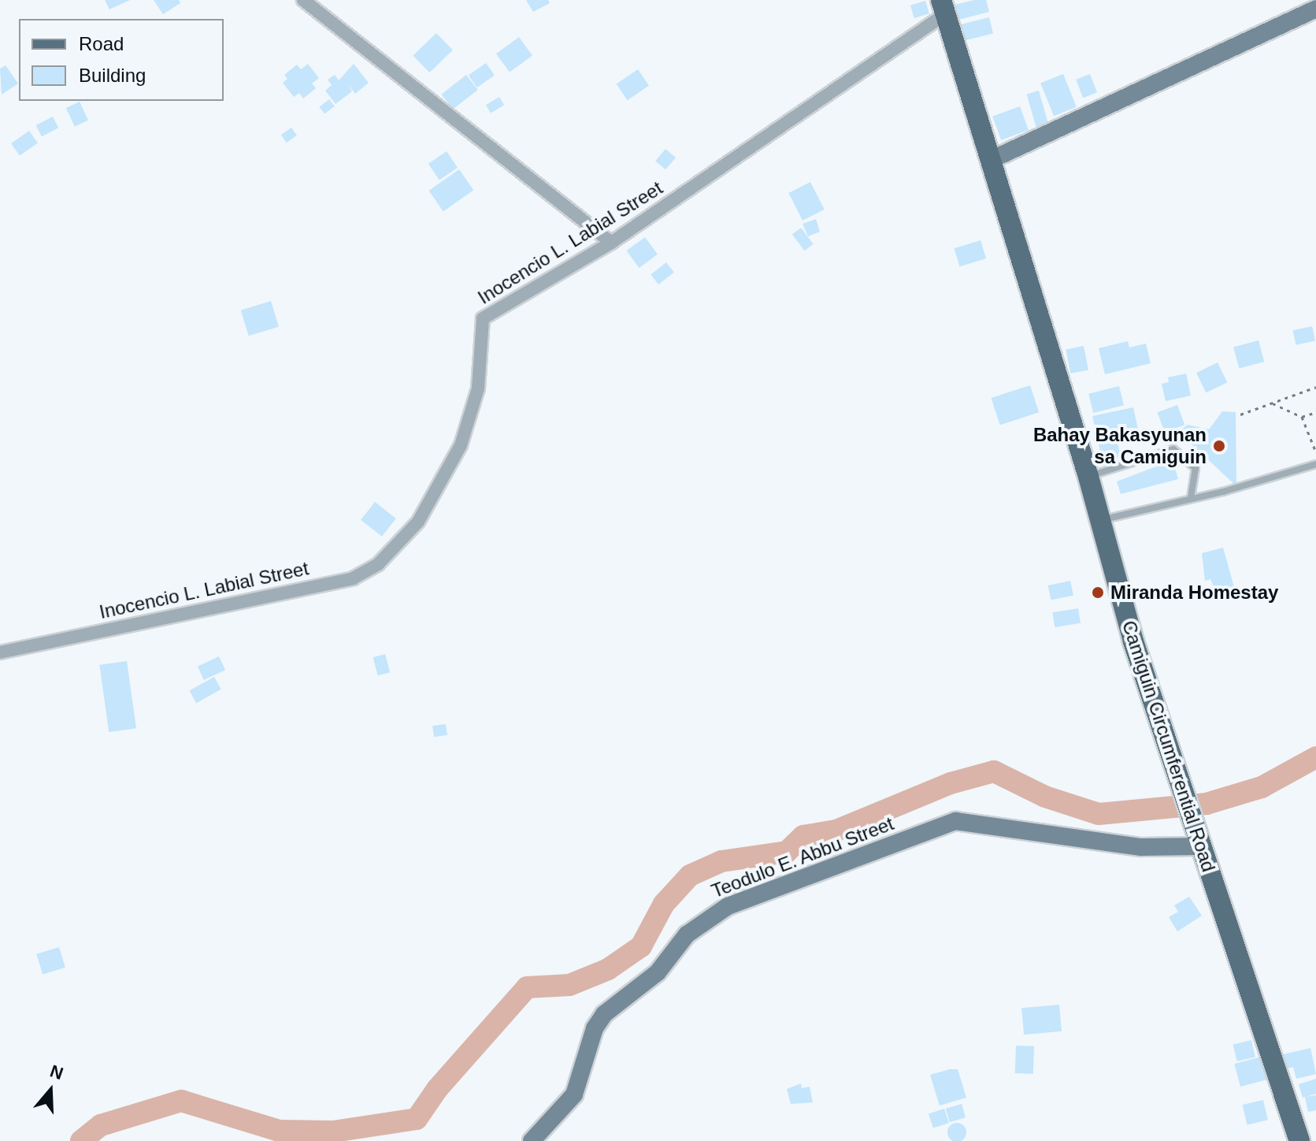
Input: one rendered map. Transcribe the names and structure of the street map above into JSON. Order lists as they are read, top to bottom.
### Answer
{
  "streets": {
    "main road": ["Camiguin Circumferential Road"],
    "street": ["Inocencio L. Labial Street", "Teodulo E. Abbu Street"]
  },
  "crossings": [
    ["Inocencio L. Labial Street", "Camiguin Circumferential Road"],
    ["Camiguin Circumferential Road", "Teodulo E. Abbu Street"]
  ],
  "places": ["Bahay Bakasyunan sa Camiguin", "Miranda Homestay"],
  "legend": ["Road", "Building"],
  "north": "top"
}
